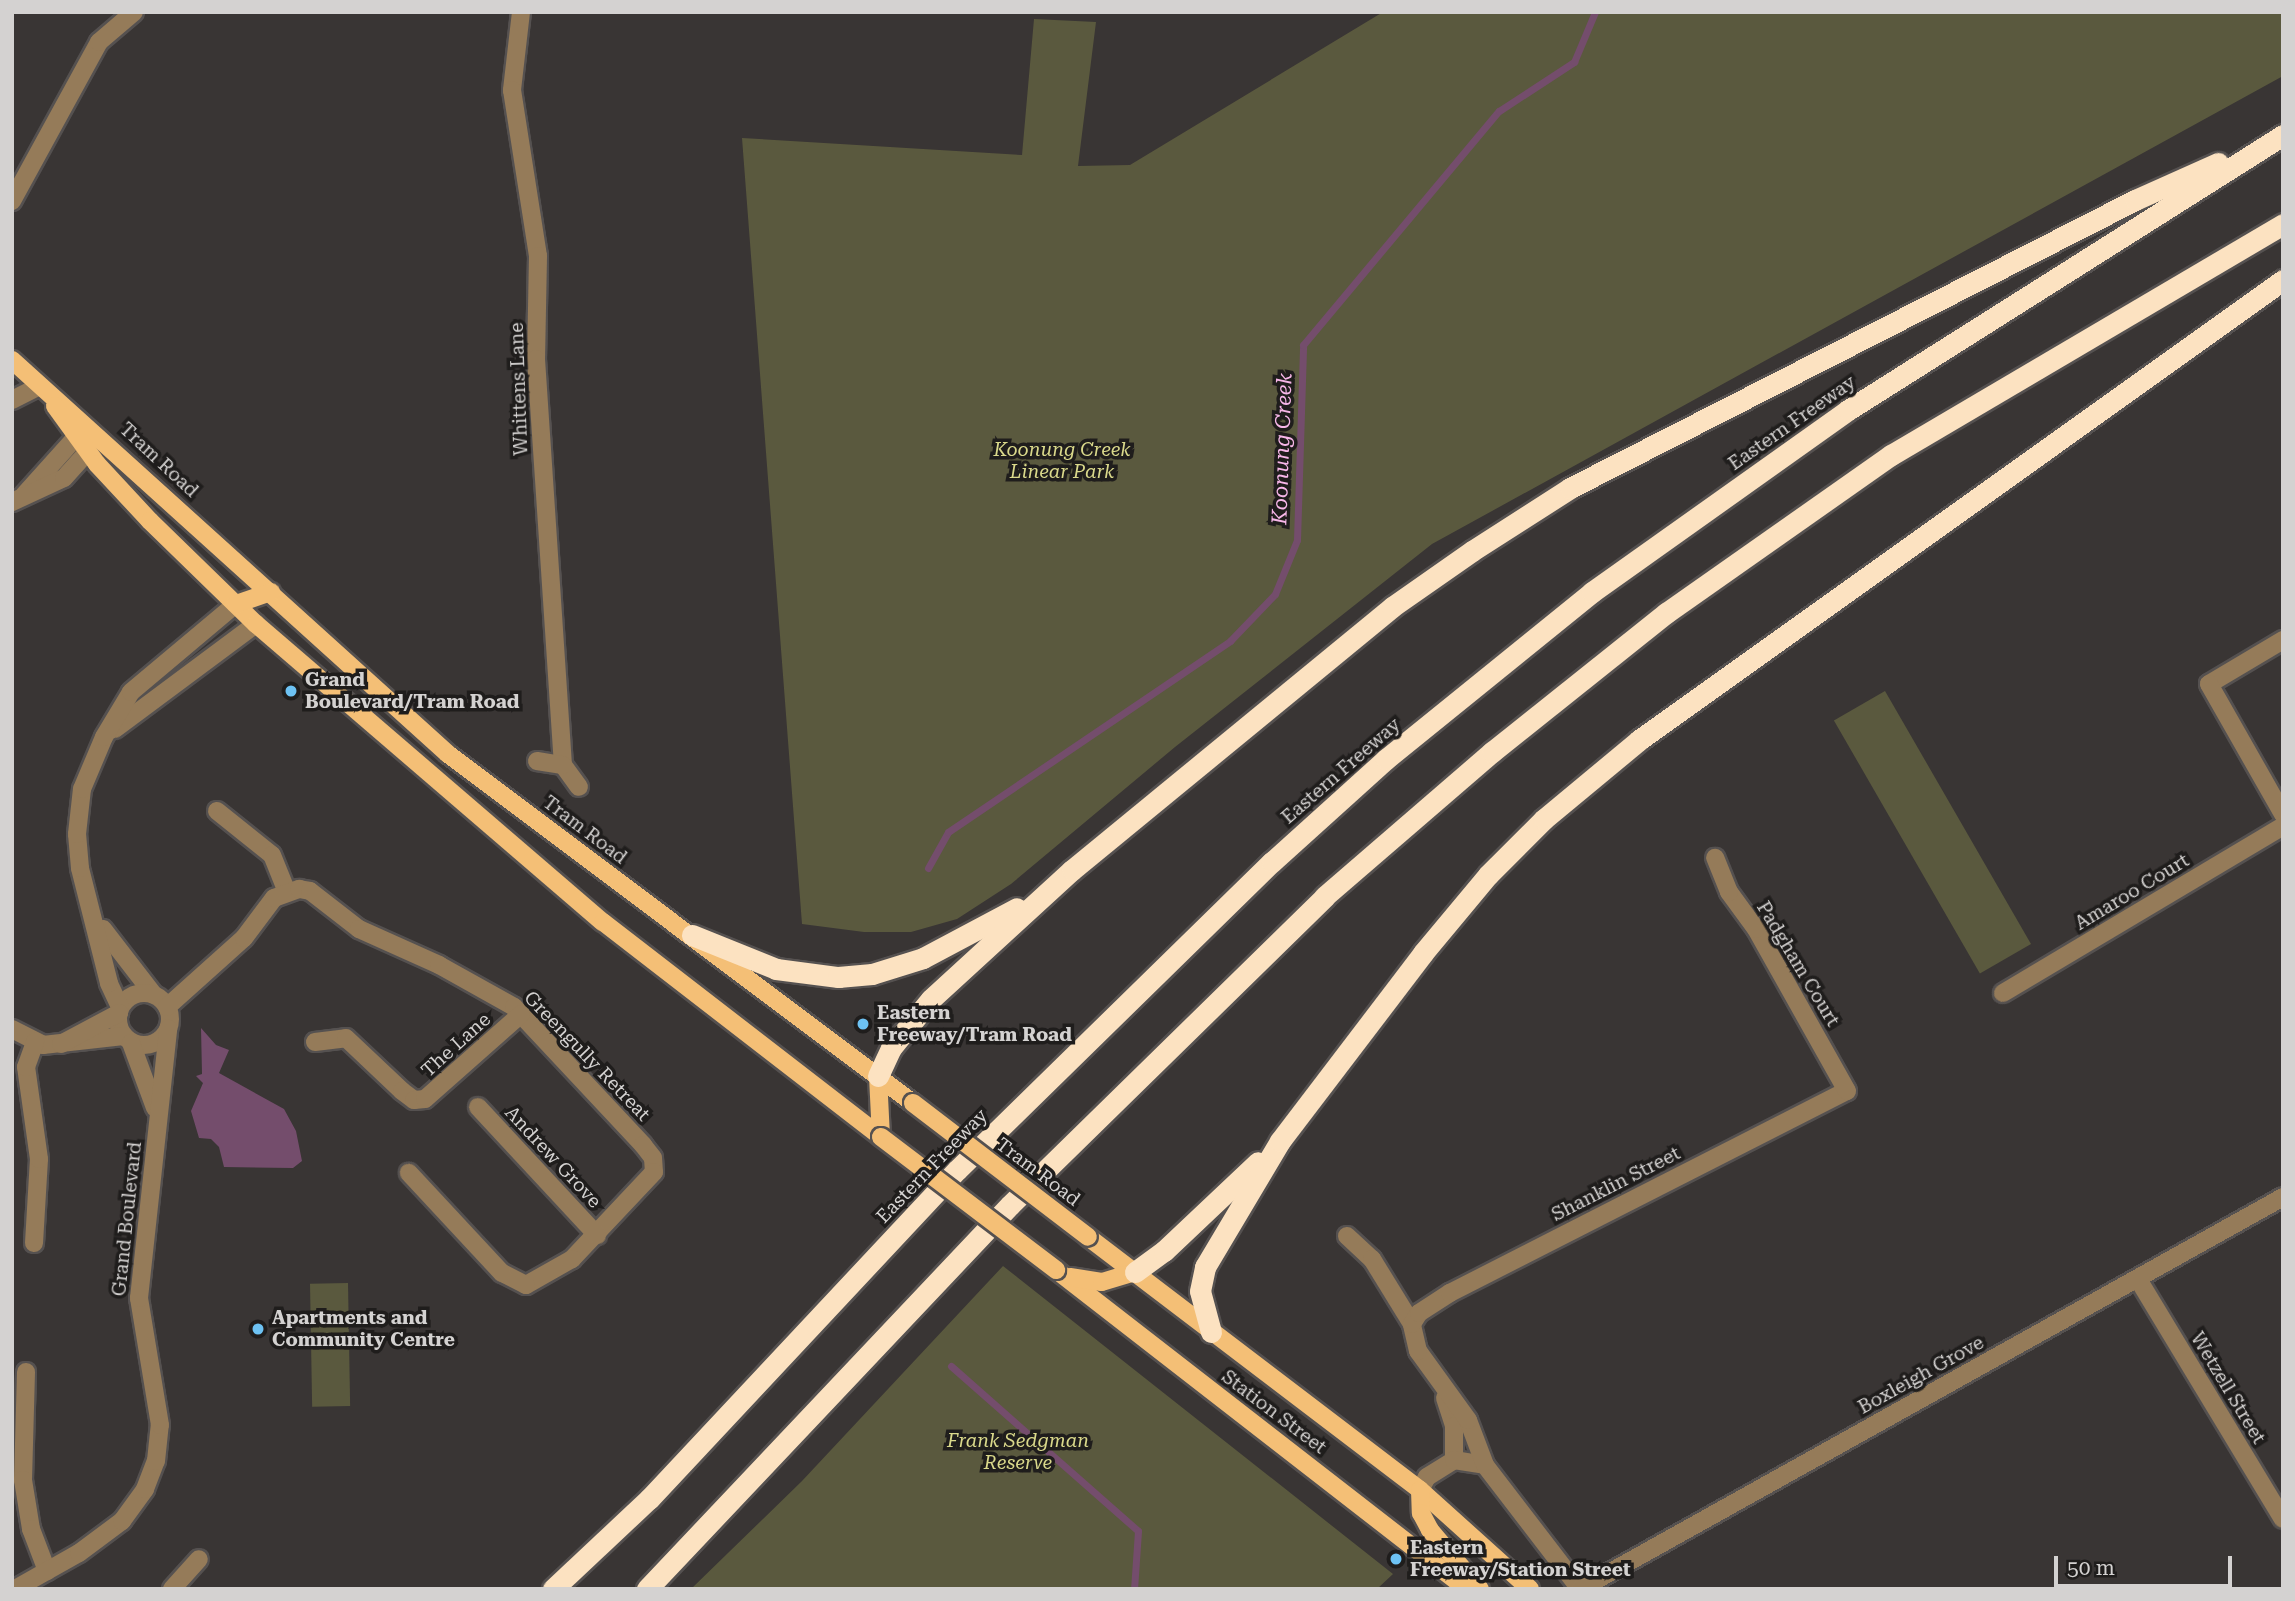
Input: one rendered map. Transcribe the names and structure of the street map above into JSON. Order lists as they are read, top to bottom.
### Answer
{
  "streets": {
    "highway": ["Eastern Freeway"],
    "main road": ["Tram Road", "Station Street"],
    "street": [
      "Whittens Lane",
      "Amaroo Court",
      "Padgham Court",
      "The Lane",
      "Greengully Retreat",
      "Andrew Grove",
      "Shanklin Street",
      "Grand Boulevard",
      "Boxleigh Grove",
      "Wetzell Street"
    ]
  },
  "crossings": [
    ["Tram Road", "Station Street"],
    ["Padgham Court", "Shanklin Street"],
    ["The Lane", "Greengully Retreat"],
    ["Greengully Retreat", "Andrew Grove"],
    ["Boxleigh Grove", "Wetzell Street"]
  ],
  "water": ["Koonung Creek"],
  "parks": ["Koonung Creek Linear Park", "Frank Sedgman Reserve"],
  "places": [
    "Grand Boulevard/Tram Road",
    "Eastern Freeway/Tram Road",
    "Apartments and Community Centre",
    "Eastern Freeway/Station Street"
  ],
  "scale_bar": "50 m"
}
